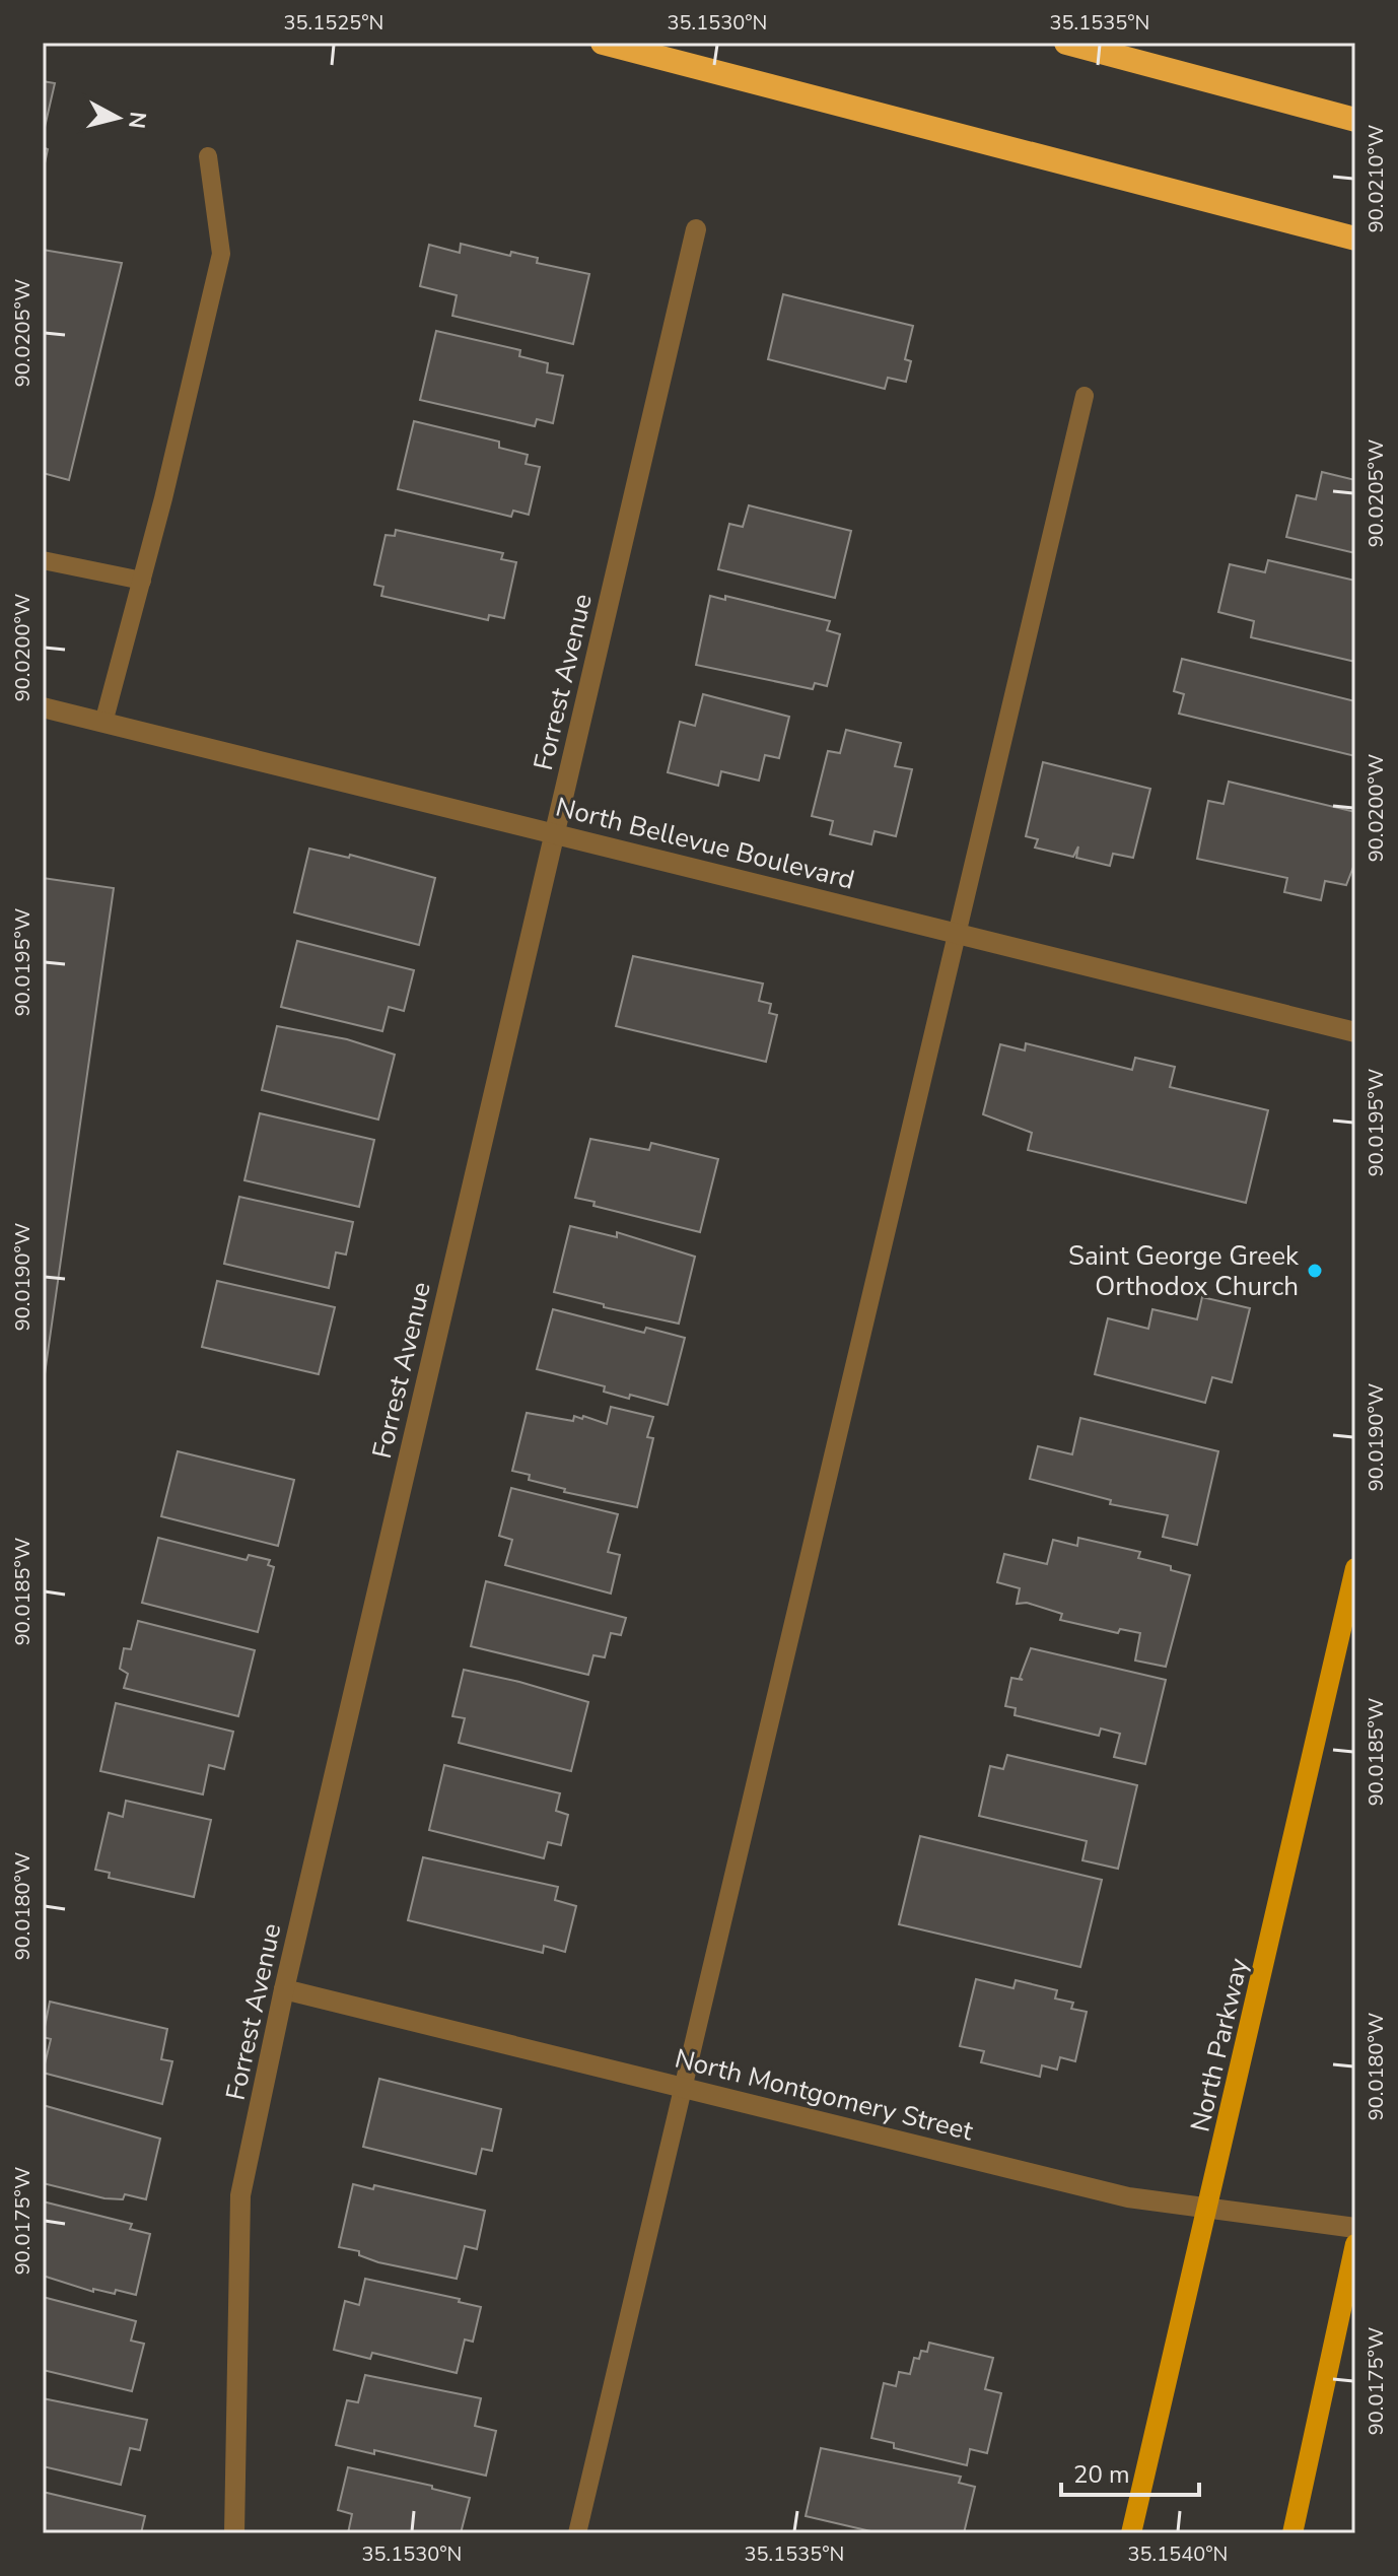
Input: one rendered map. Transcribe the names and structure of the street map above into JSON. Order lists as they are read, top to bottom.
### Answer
{
  "streets": {
    "main road": ["North Parkway"],
    "street": ["Forrest Avenue", "North Bellevue Boulevard", "North Montgomery Street"]
  },
  "crossings": [
    ["Forrest Avenue", "North Bellevue Boulevard"],
    ["Forrest Avenue", "North Montgomery Street"],
    ["North Parkway", "North Montgomery Street"]
  ],
  "places": ["Saint George Greek Orthodox Church"],
  "scale_bar": "20 m",
  "north": "right",
  "coordinates": [
    "35.1525°N",
    "35.1530°N",
    "35.1535°N",
    "90.0210°W",
    "90.0205°W",
    "90.0200°W",
    "90.0195°W",
    "90.0190°W",
    "90.0185°W",
    "90.0180°W",
    "90.0175°W",
    "35.1540°N"
  ]
}
